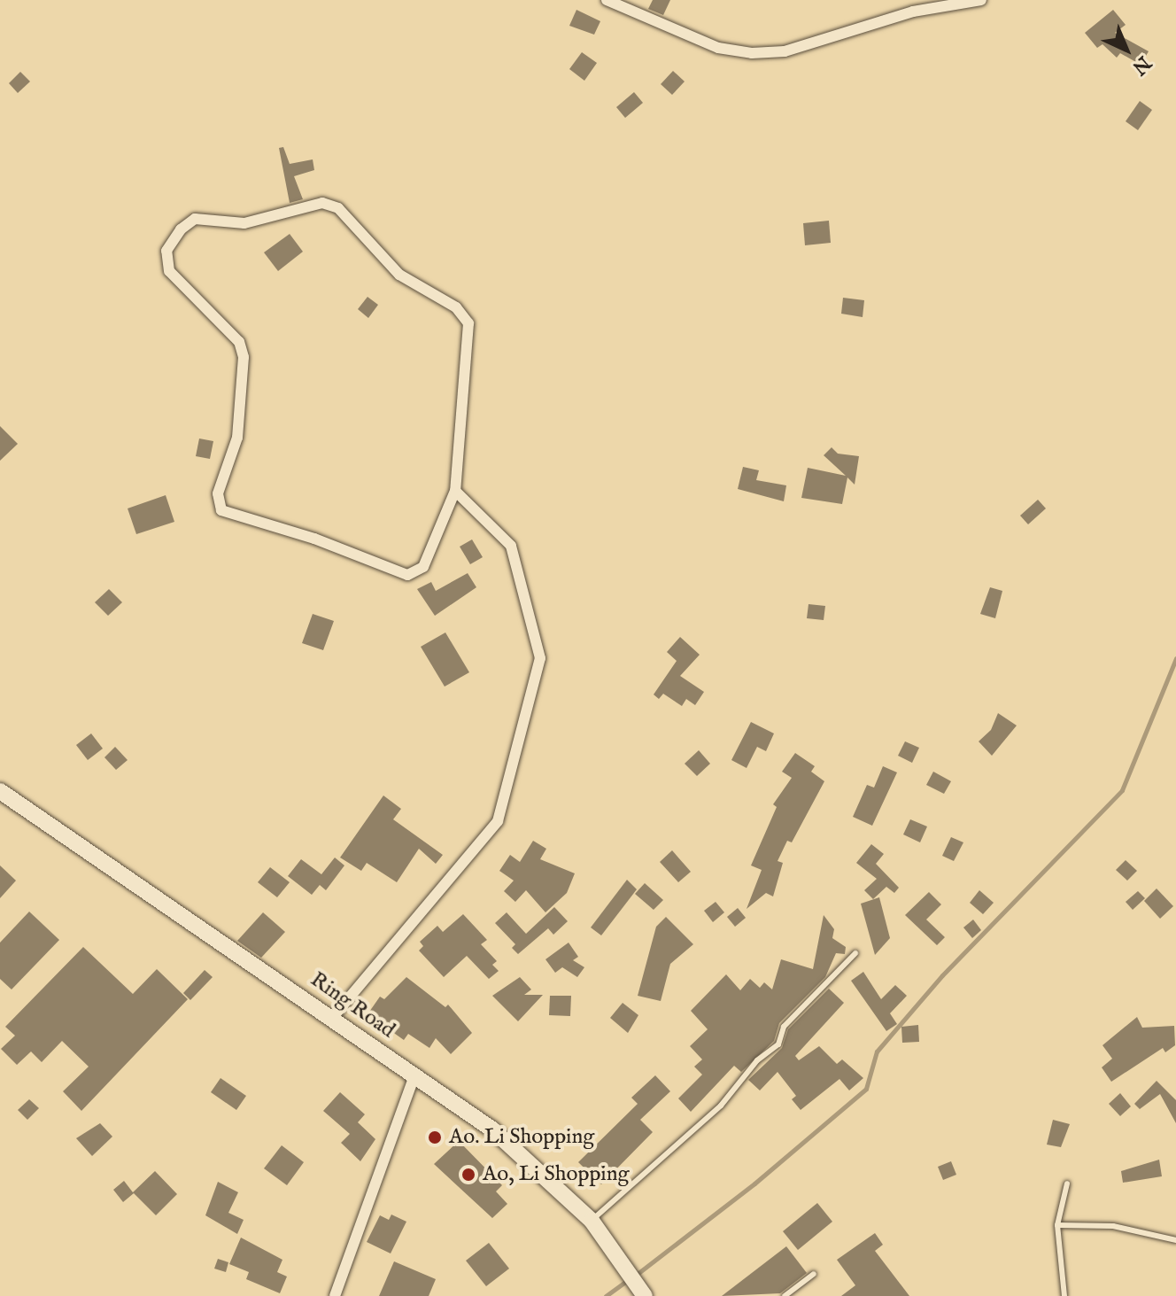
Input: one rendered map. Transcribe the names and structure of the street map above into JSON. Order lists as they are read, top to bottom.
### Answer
{
  "streets": {
    "main road": ["Ring Road"]
  },
  "places": ["Ao. Li Shopping", "Ao, Li Shopping"],
  "north": "bottom right"
}
